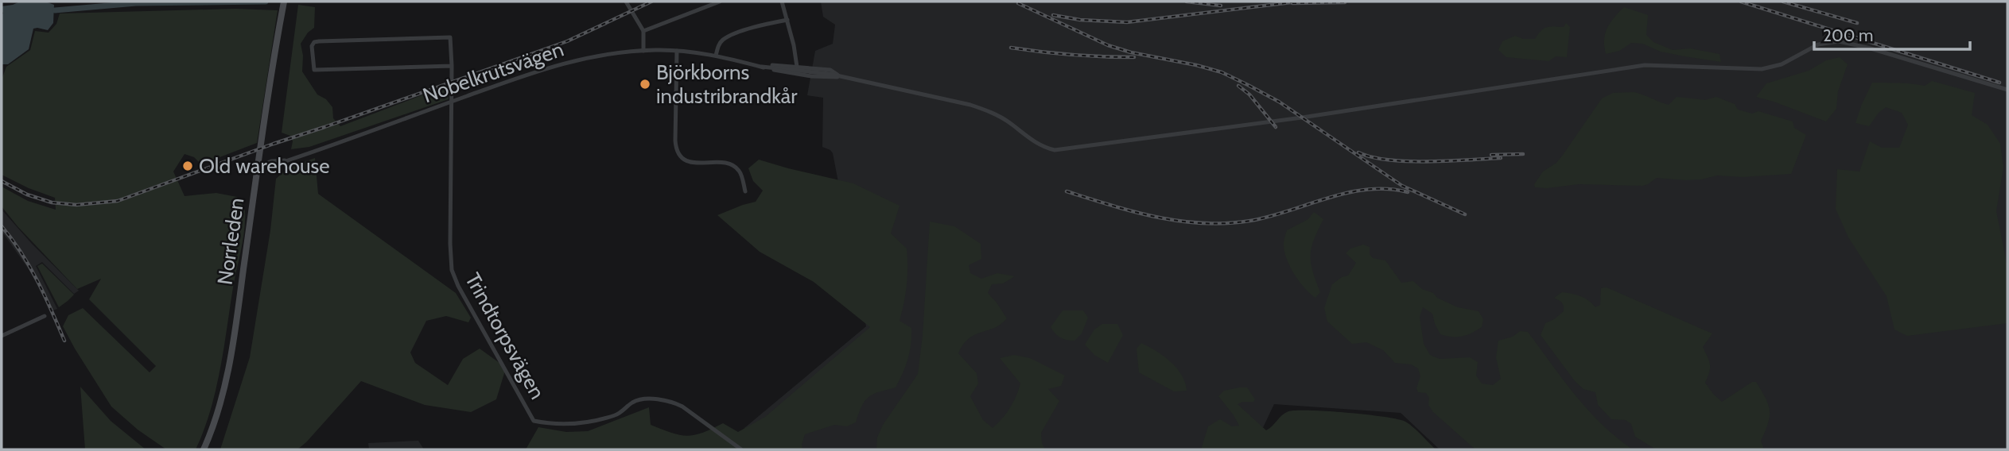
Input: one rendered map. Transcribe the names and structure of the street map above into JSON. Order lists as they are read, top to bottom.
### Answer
{
  "streets": {
    "street": ["Nobelkrutsvägen", "Norrleden", "Trindtorpsvägen"]
  },
  "crossings": [
    ["Nobelkrutsvägen", "Norrleden"],
    ["Nobelkrutsvägen", "Trindtorpsvägen"]
  ],
  "places": ["Björkborns industribrandkår", "Old warehouse"],
  "scale_bar": "200 m"
}
